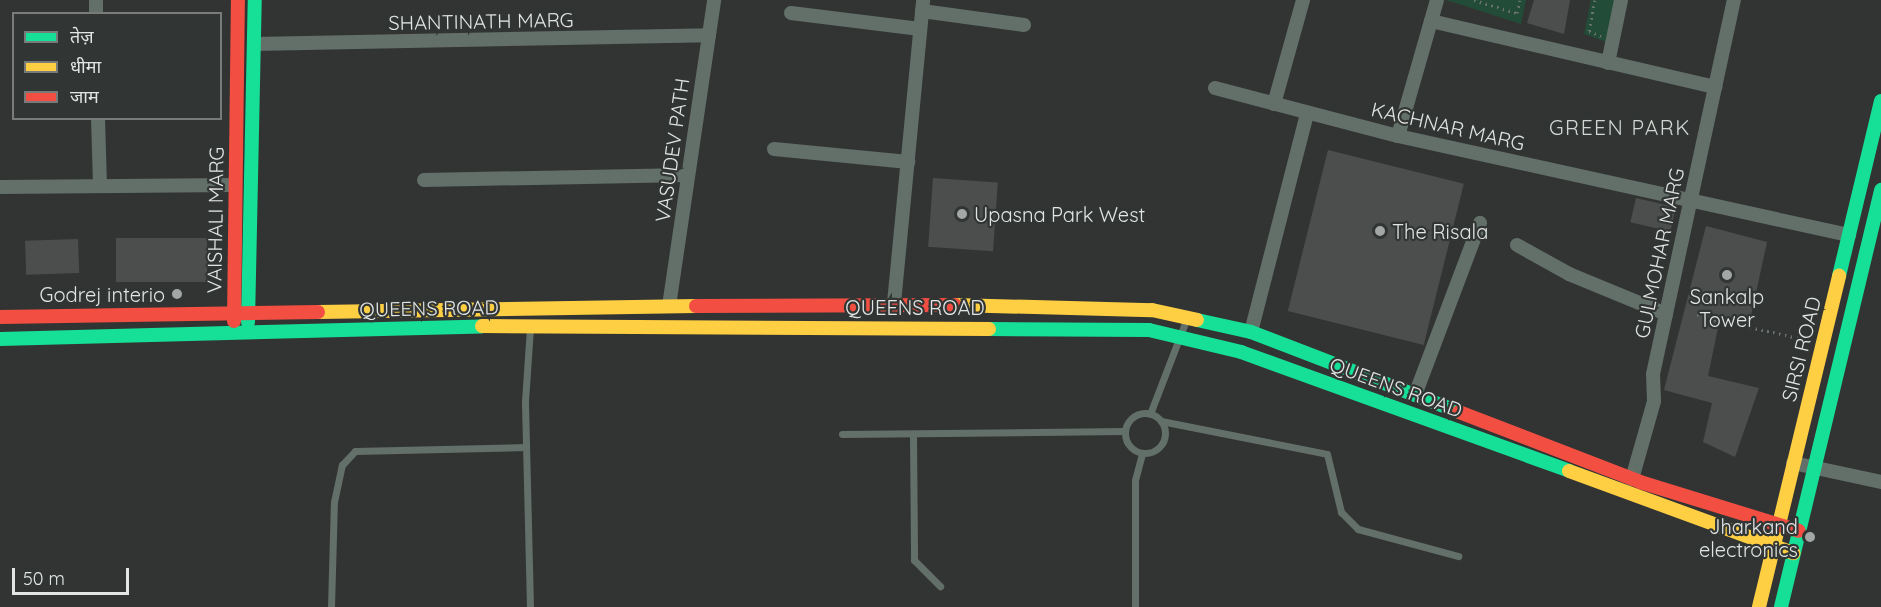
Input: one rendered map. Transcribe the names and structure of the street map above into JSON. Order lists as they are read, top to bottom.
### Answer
{
  "streets": {
    "street": [
      "SHANTINATH MARG",
      "KACHNAR MARG",
      "VASUDEV PATH",
      "VAISHALI MARG",
      "GULMOHAR MARG",
      "QUEENS ROAD",
      "SIRSI ROAD"
    ]
  },
  "crossings": [
    ["SHANTINATH MARG", "VASUDEV PATH"],
    ["SHANTINATH MARG", "VAISHALI MARG"],
    ["KACHNAR MARG", "GULMOHAR MARG"],
    ["KACHNAR MARG", "SIRSI ROAD"],
    ["VASUDEV PATH", "QUEENS ROAD"],
    ["VAISHALI MARG", "QUEENS ROAD"],
    ["GULMOHAR MARG", "QUEENS ROAD"],
    ["QUEENS ROAD", "SIRSI ROAD"]
  ],
  "districts": ["GREEN PARK"],
  "places": [
    "Upasna Park West",
    "The Risala",
    "Sankalp Tower",
    "Godrej interio",
    "Jharkand electronics"
  ],
  "legend": ["तेज़", "धीमा", "जाम"],
  "scale_bar": "50 m"
}
